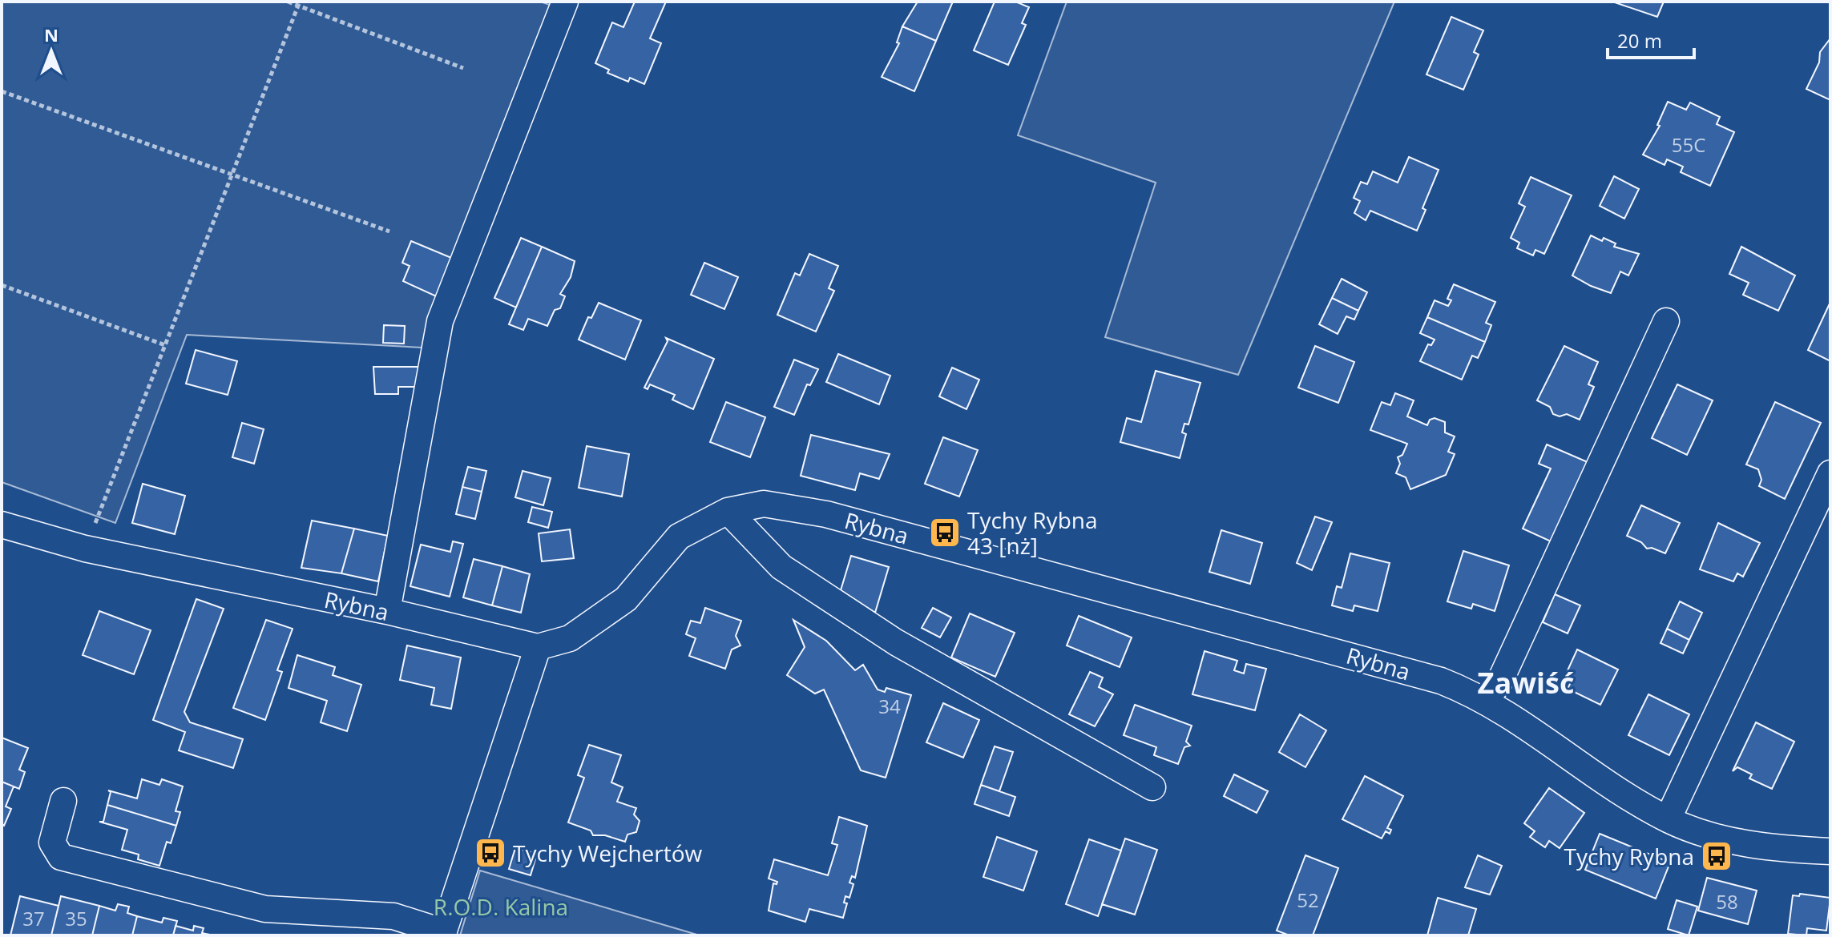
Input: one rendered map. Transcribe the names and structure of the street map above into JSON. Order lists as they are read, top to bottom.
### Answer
{
  "streets": {
    "street": ["Rybna"]
  },
  "districts": ["Zawiść"],
  "parks": ["R.O.D. Kalina"],
  "places": {
    "bus stop": ["Tychy Rybna 43 [nż]", "Tychy Wejchertów", "Tychy Rybna"]
  },
  "house_numbers": [
    "55C",
    "34",
    "52",
    "58",
    "37",
    "35"
  ],
  "scale_bar": "20 m",
  "north": "top"
}
